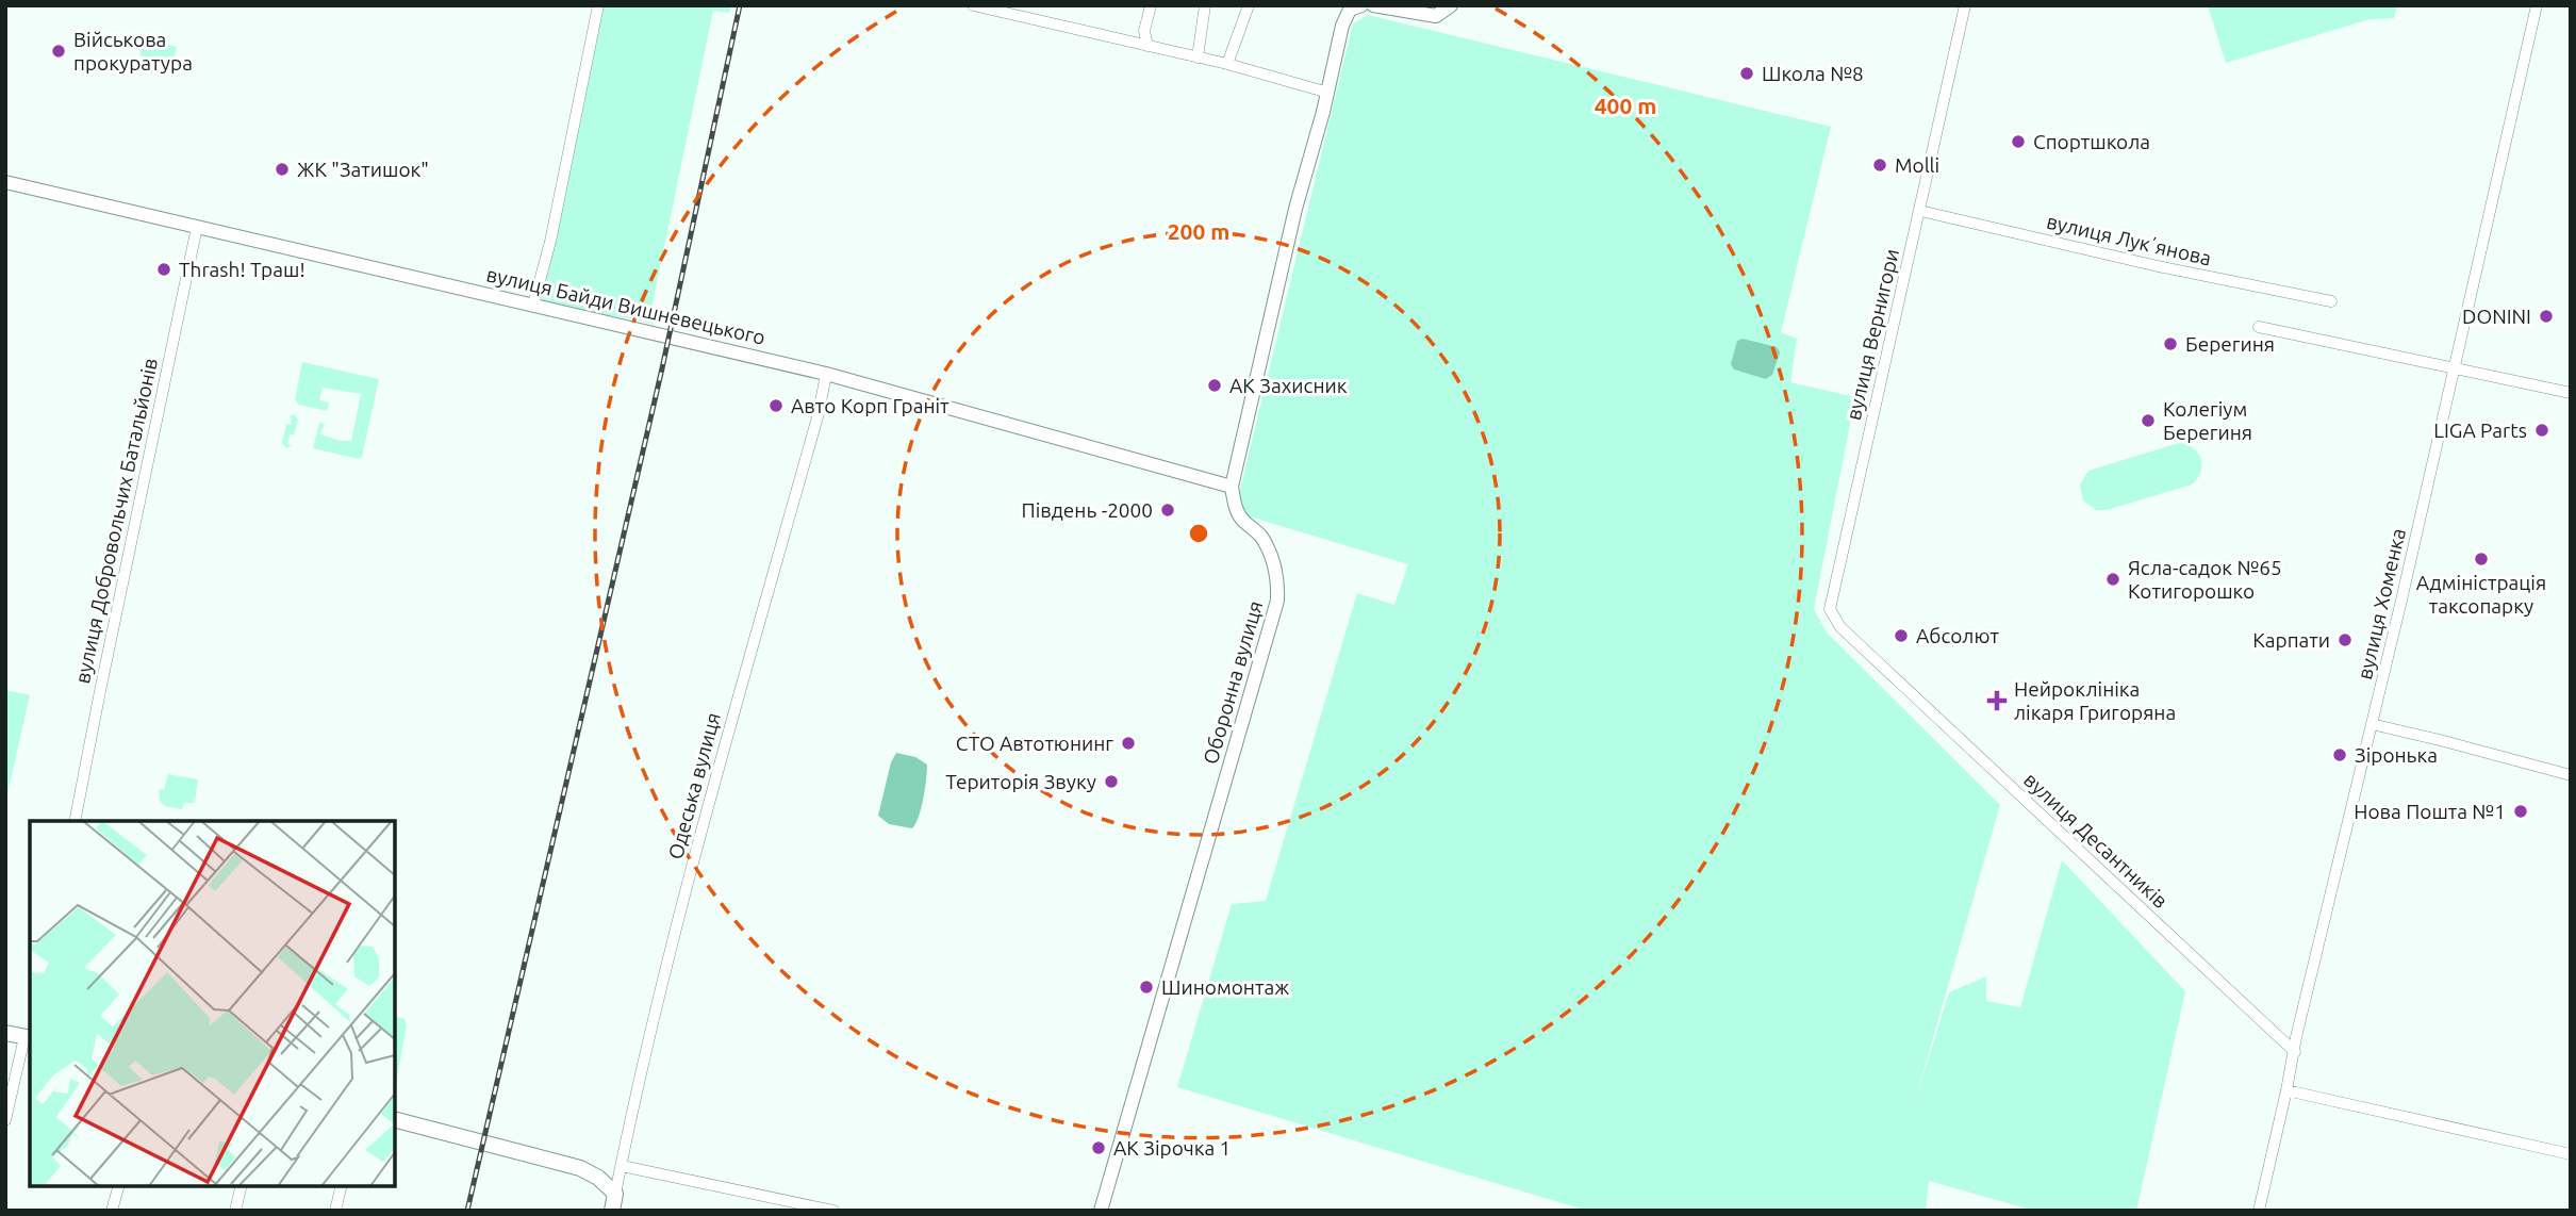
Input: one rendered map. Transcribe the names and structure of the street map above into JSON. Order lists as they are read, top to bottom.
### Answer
{
  "streets": {
    "main road": ["Одеська вулиця"],
    "street": [
      "вулиця Лукʼянова",
      "вулиця Байди Вишневецького",
      "вулиця Вернигори",
      "вулиця Добровольчих Батальйонів",
      "вулиця Хоменка",
      "Оборонна вулиця",
      "вулиця Десантників"
    ]
  },
  "crossings": [
    ["вулиця Лукʼянова", "вулиця Вернигори"],
    ["вулиця Байди Вишневецького", "вулиця Добровольчих Батальйонів"],
    ["вулиця Байди Вишневецького", "Оборонна вулиця"],
    ["вулиця Байди Вишневецького", "Одеська вулиця"],
    ["вулиця Вернигори", "вулиця Десантників"],
    ["вулиця Хоменка", "вулиця Десантників"]
  ],
  "places": {
    "other": [
      "Військова прокуратура",
      "Школа №8",
      "Спортшкола",
      "Molli",
      "ЖК \"Затишок\"",
      "Thrash! Траш!",
      "DONINI",
      "Берегиня",
      "АК Захисник",
      "Авто Корп Граніт",
      "Колегіум Берегиня",
      "LIGA Parts",
      "Південь -2000",
      "Адміністрація таксопарку",
      "Ясла-садок №65 Котигорошко",
      "Абсолют",
      "Карпати",
      "СТО Автотюнинг",
      "Зіронька",
      "Територія Звуку",
      "Нова Пошта №1",
      "Шиномонтаж",
      "АК Зірочка 1"
    ],
    "health": ["Нейроклініка лікаря Григоряна"]
  },
  "rings": ["400 m", "200 m"]
}
